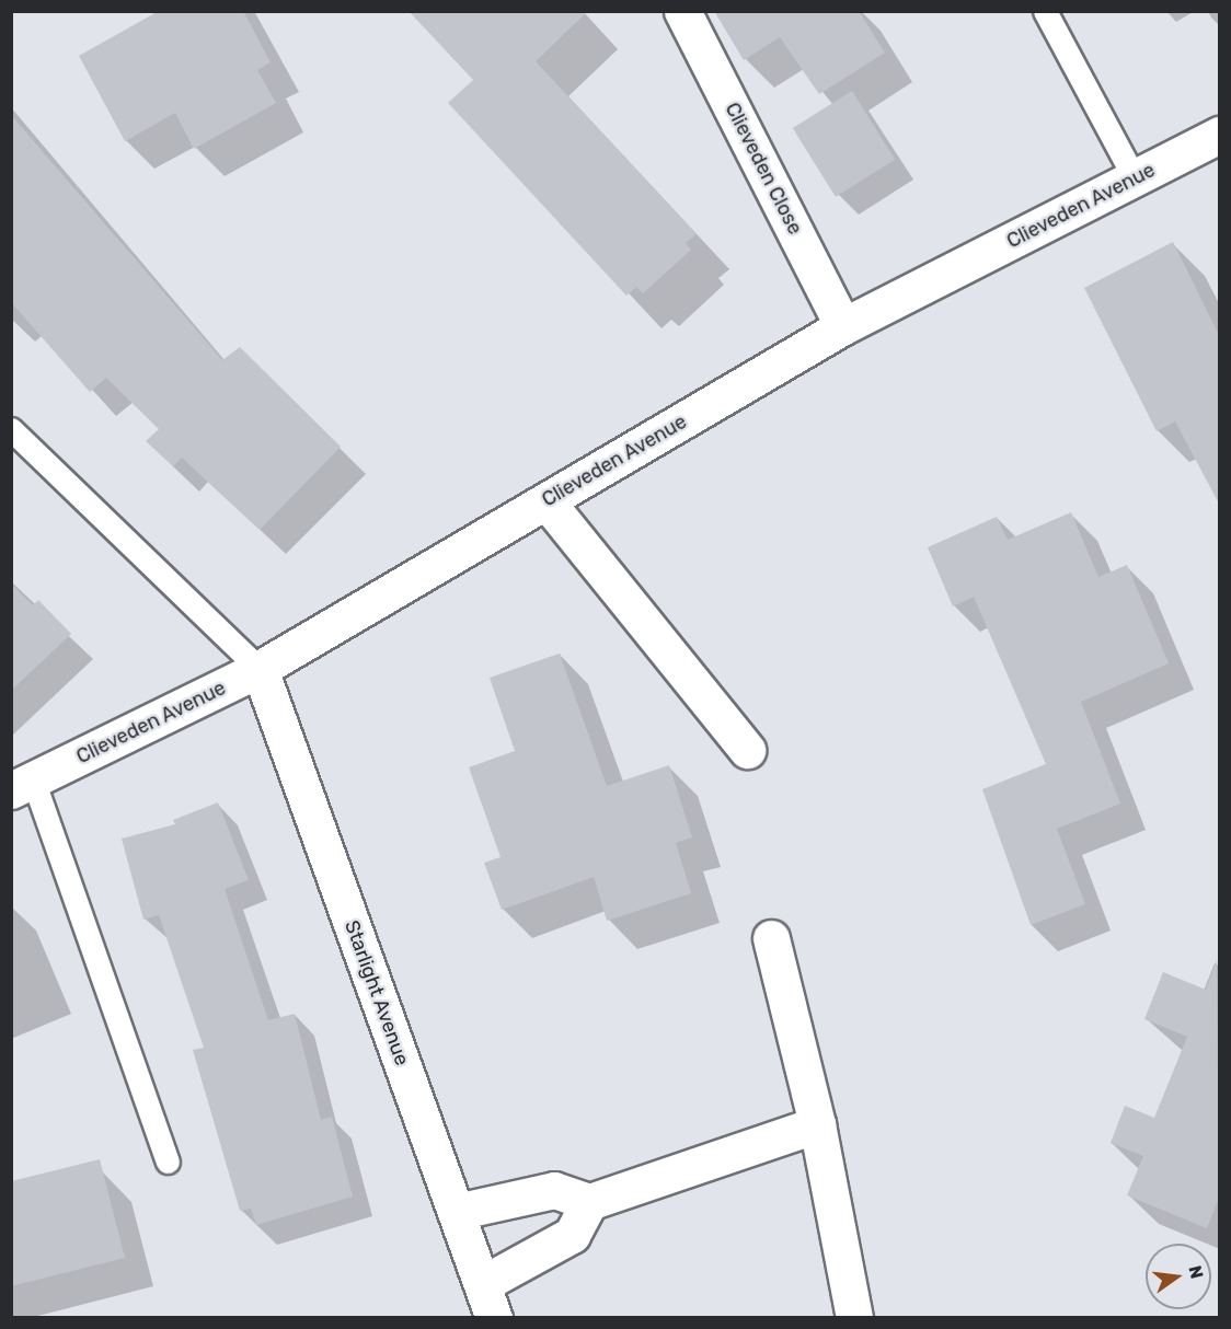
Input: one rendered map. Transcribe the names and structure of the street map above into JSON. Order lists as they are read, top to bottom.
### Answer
{
  "streets": {
    "street": ["Clieveden Close", "Clieveden Avenue", "Starlight Avenue"]
  },
  "crossings": [
    ["Clieveden Close", "Clieveden Avenue"],
    ["Clieveden Avenue", "Starlight Avenue"]
  ],
  "north": "right"
}
